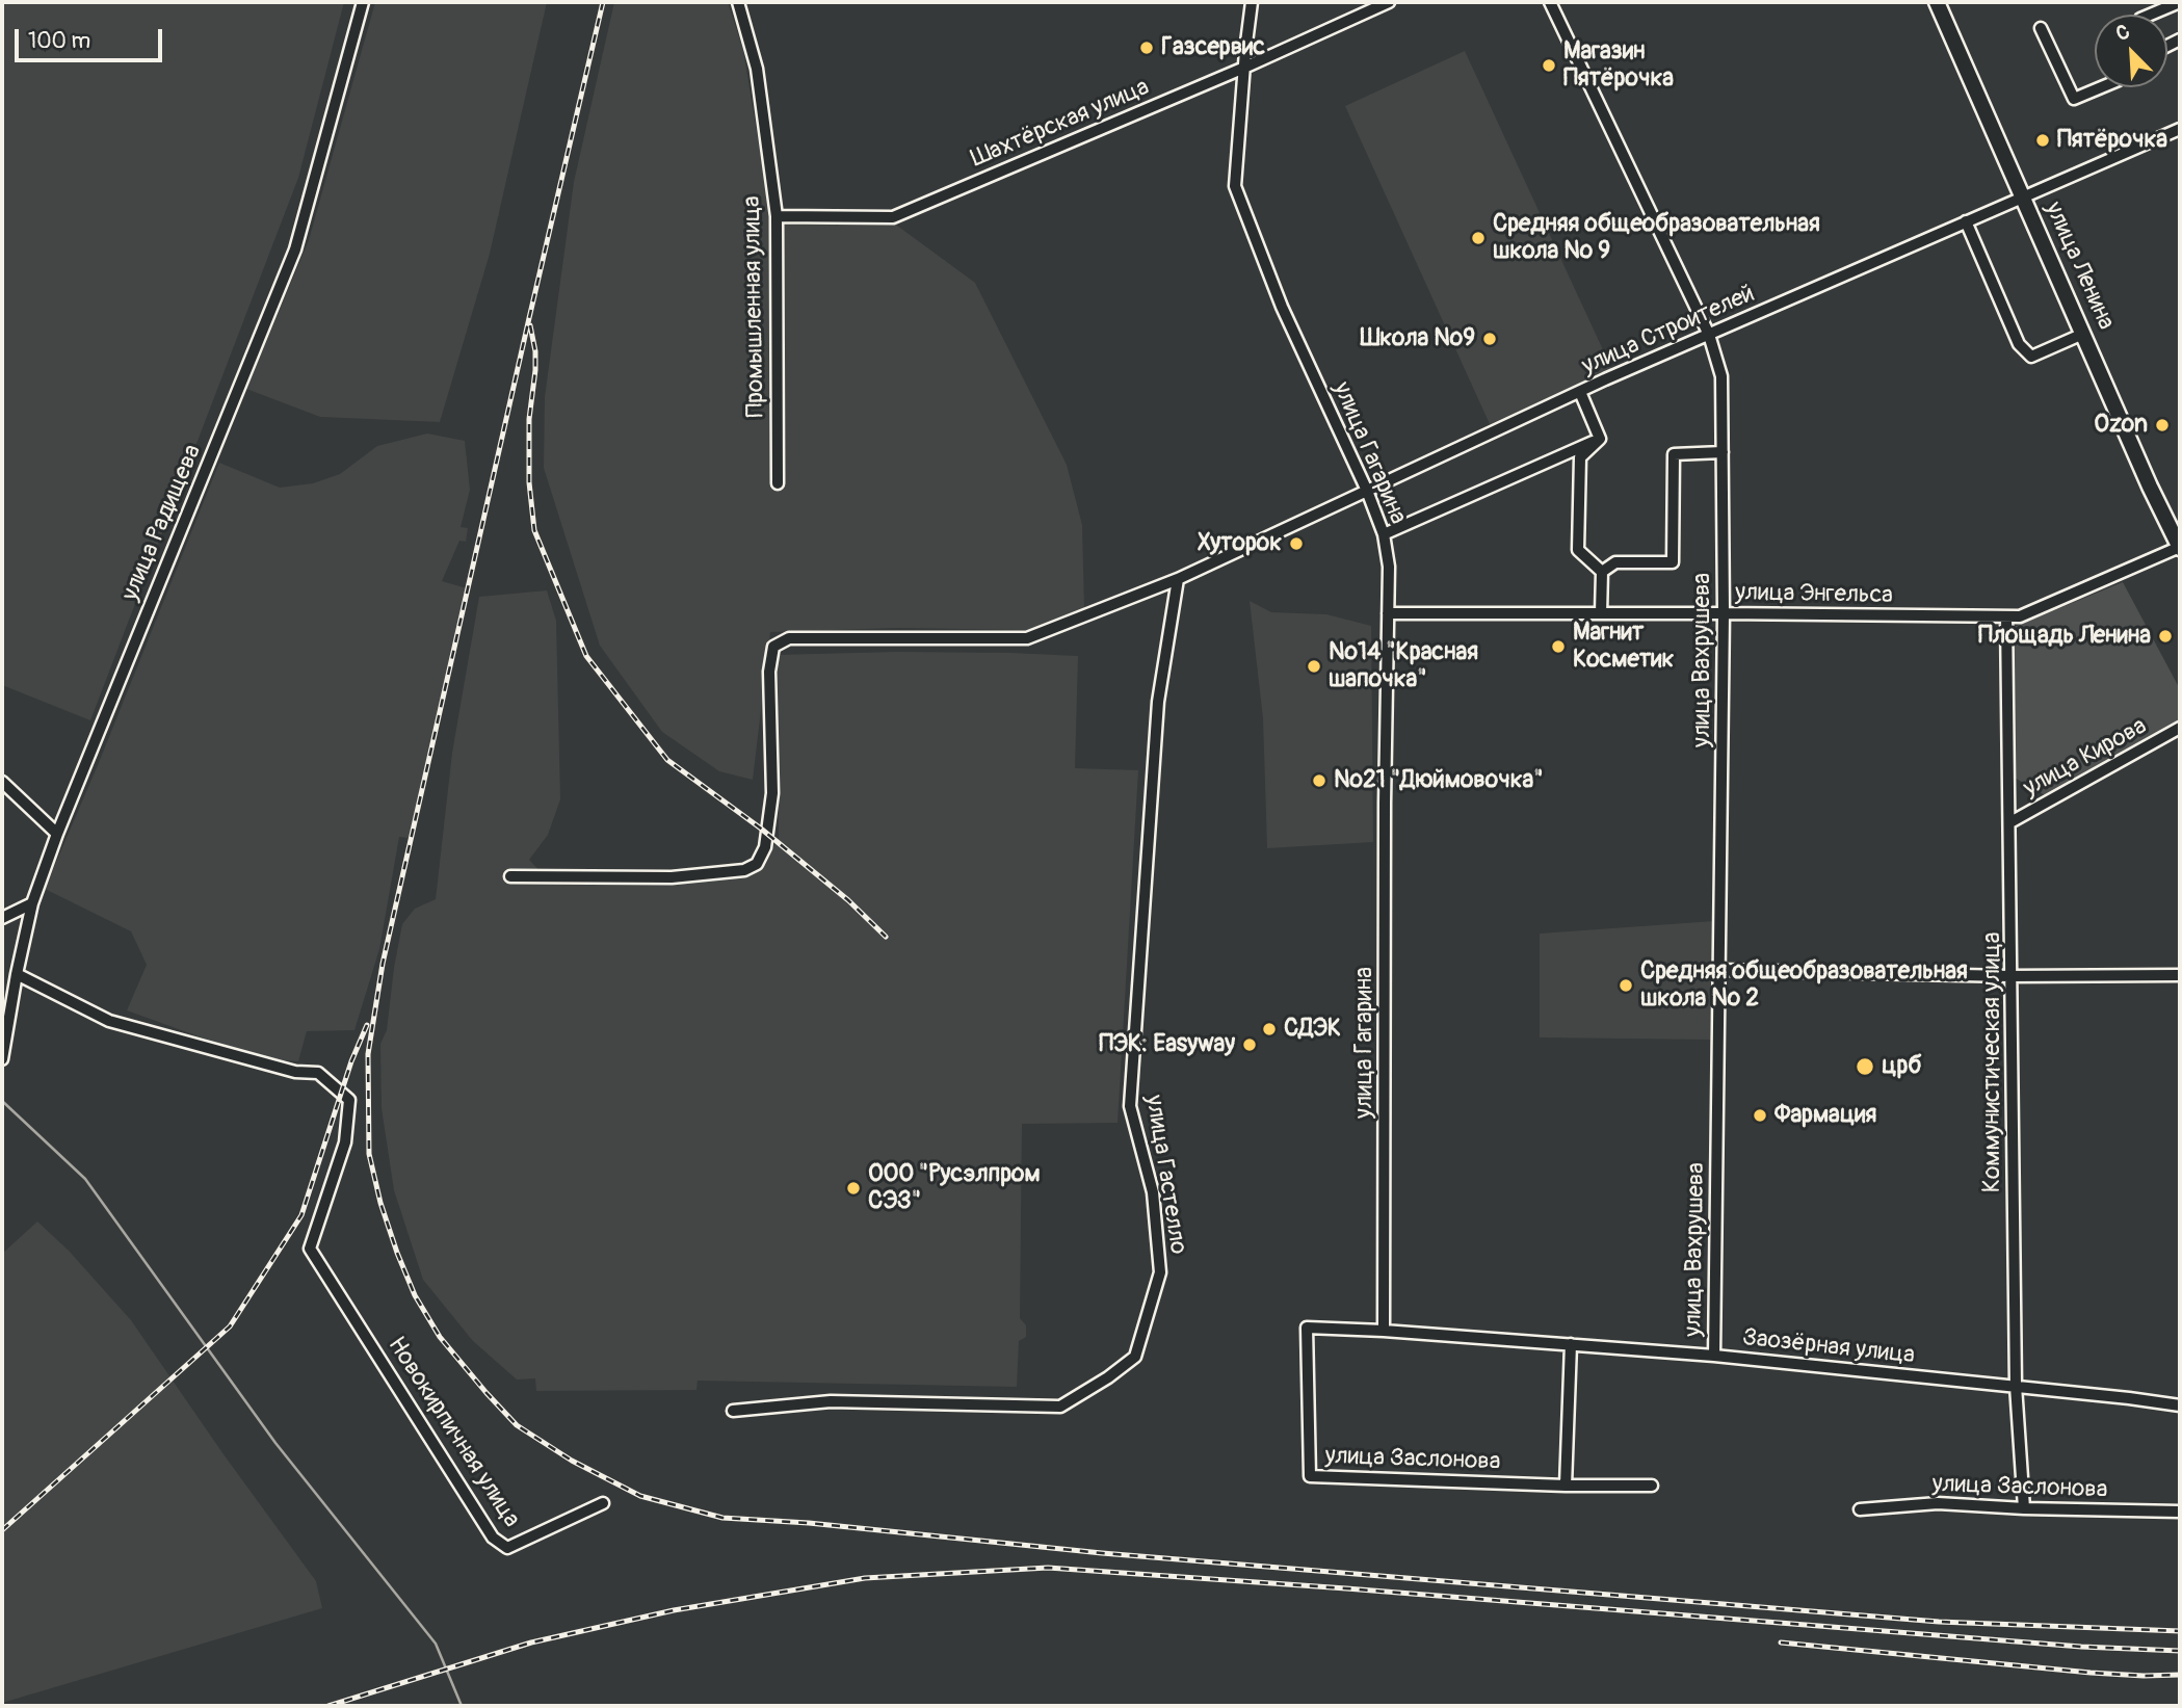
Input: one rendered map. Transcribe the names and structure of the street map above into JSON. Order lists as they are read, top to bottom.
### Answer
{
  "streets": {
    "main road": ["улица Ленина"],
    "street": [
      "Шахтёрская улица",
      "Промышленная улица",
      "улица Строителей",
      "улица Гагарина",
      "улица Радищева",
      "улица Энгельса",
      "улица Вахрушева",
      "улица Кирова",
      "Коммунистическая улица",
      "улица Гастелло",
      "Заозёрная улица",
      "Новокирпичная улица",
      "улица Заслонова"
    ]
  },
  "crossings": [
    ["Шахтёрская улица", "Промышленная улица"],
    ["Шахтёрская улица", "улица Гагарина"],
    ["улица Ленина", "улица Строителей"],
    ["улица Ленина", "улица Энгельса"],
    ["улица Строителей", "улица Гагарина"],
    ["улица Строителей", "улица Вахрушева"],
    ["улица Строителей", "улица Гастелло"],
    ["улица Гагарина", "улица Энгельса"],
    ["улица Гагарина", "Заозёрная улица"],
    ["улица Гагарина", "улица Заслонова"],
    ["улица Радищева", "Новокирпичная улица"],
    ["улица Энгельса", "улица Вахрушева"],
    ["улица Энгельса", "Коммунистическая улица"],
    ["улица Вахрушева", "Заозёрная улица"],
    ["улица Кирова", "Коммунистическая улица"],
    ["Коммунистическая улица", "Заозёрная улица"],
    ["Коммунистическая улица", "улица Заслонова"],
    ["Заозёрная улица", "улица Заслонова"]
  ],
  "places": [
    "Газсервис",
    "Магазин Пятёрочка",
    "Пятёрочка",
    "Средняя общеобразовательная школа № 9",
    "Школа №9",
    "Ozon",
    "Хуторок",
    "Площадь Ленина",
    "Магнит Косметик",
    "№14 \"Красная шапочка\"",
    "№21 \"Дюймовочка\"",
    "Средняя общеобразовательная школа № 2",
    "СДЭК",
    "ПЭК: Easyway",
    "црб",
    "Фармация",
    "ООО \"Русэлпром СЭЗ\""
  ],
  "scale_bar": "100 m",
  "north": "top left"
}
